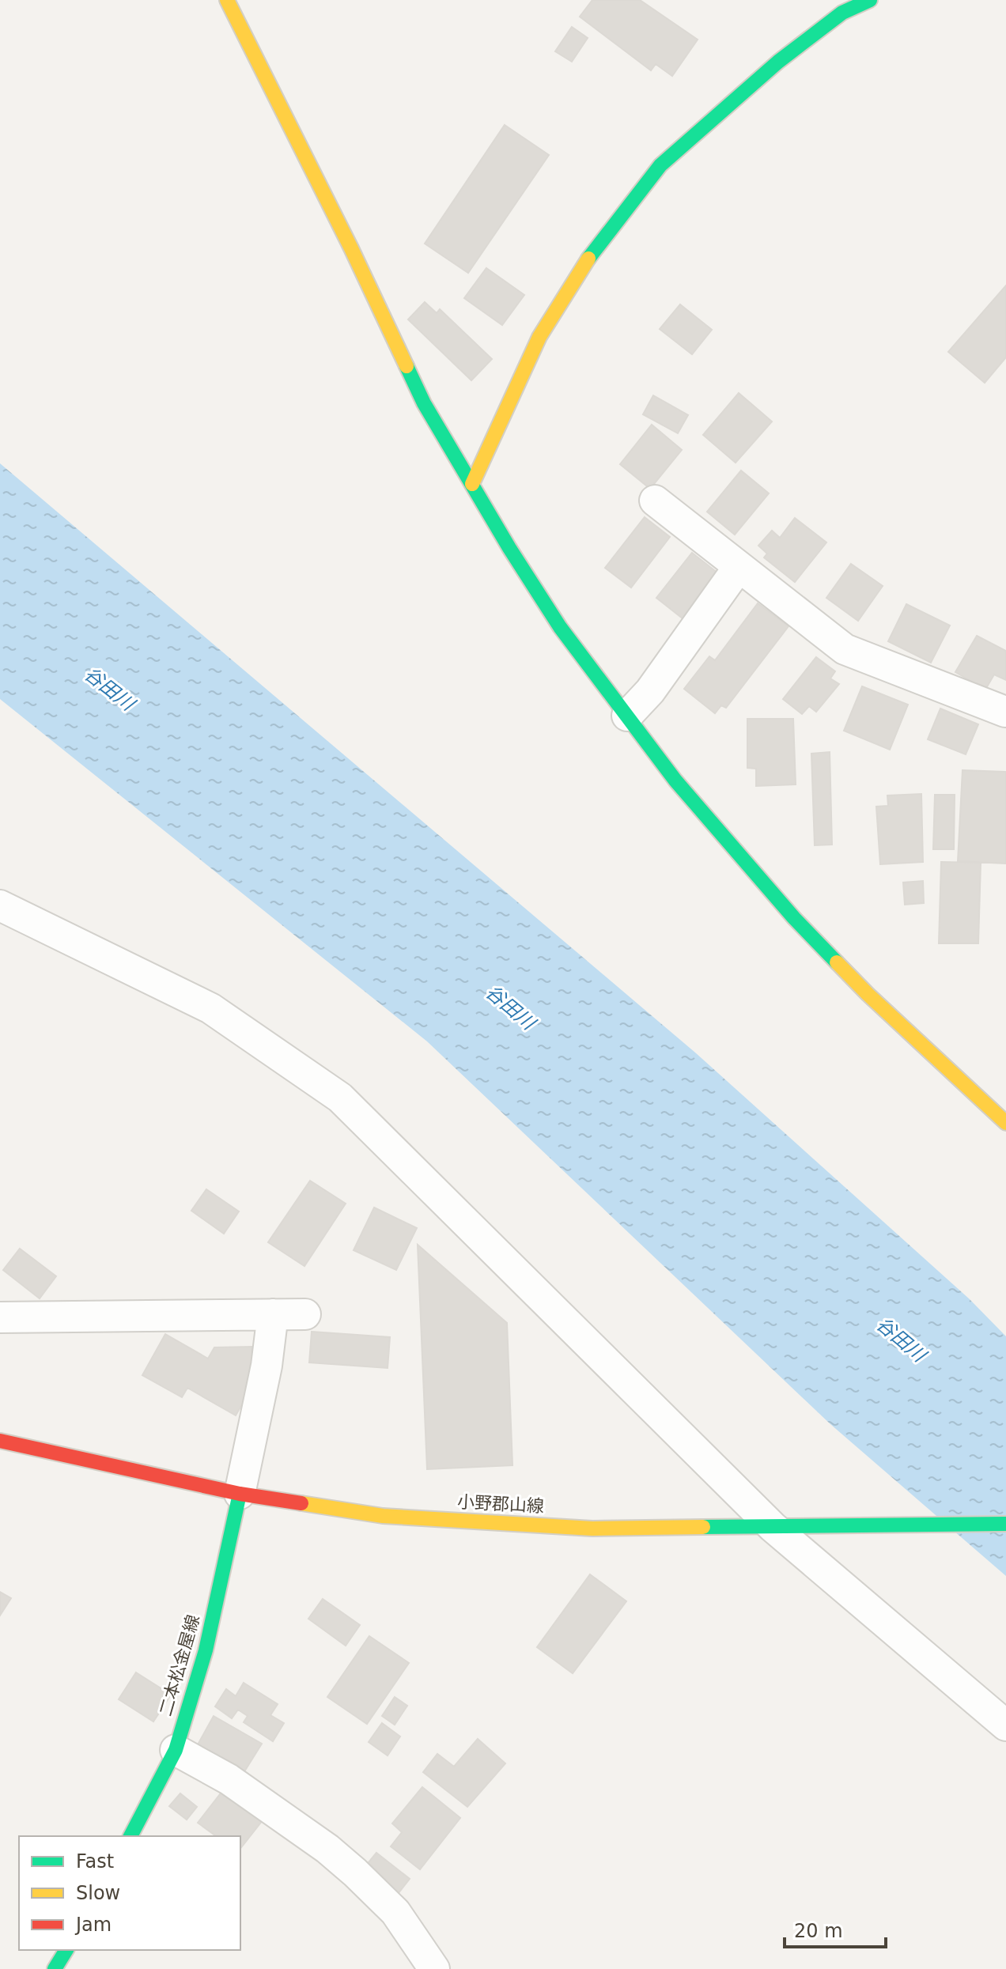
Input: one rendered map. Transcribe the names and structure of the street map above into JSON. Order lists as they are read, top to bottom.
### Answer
{
  "streets": {
    "street": ["小野郡山線", "二本松金屋線"]
  },
  "crossings": [
    ["小野郡山線", "二本松金屋線"]
  ],
  "water": ["谷田川"],
  "legend": ["Fast", "Slow", "Jam"],
  "scale_bar": "20 m"
}
